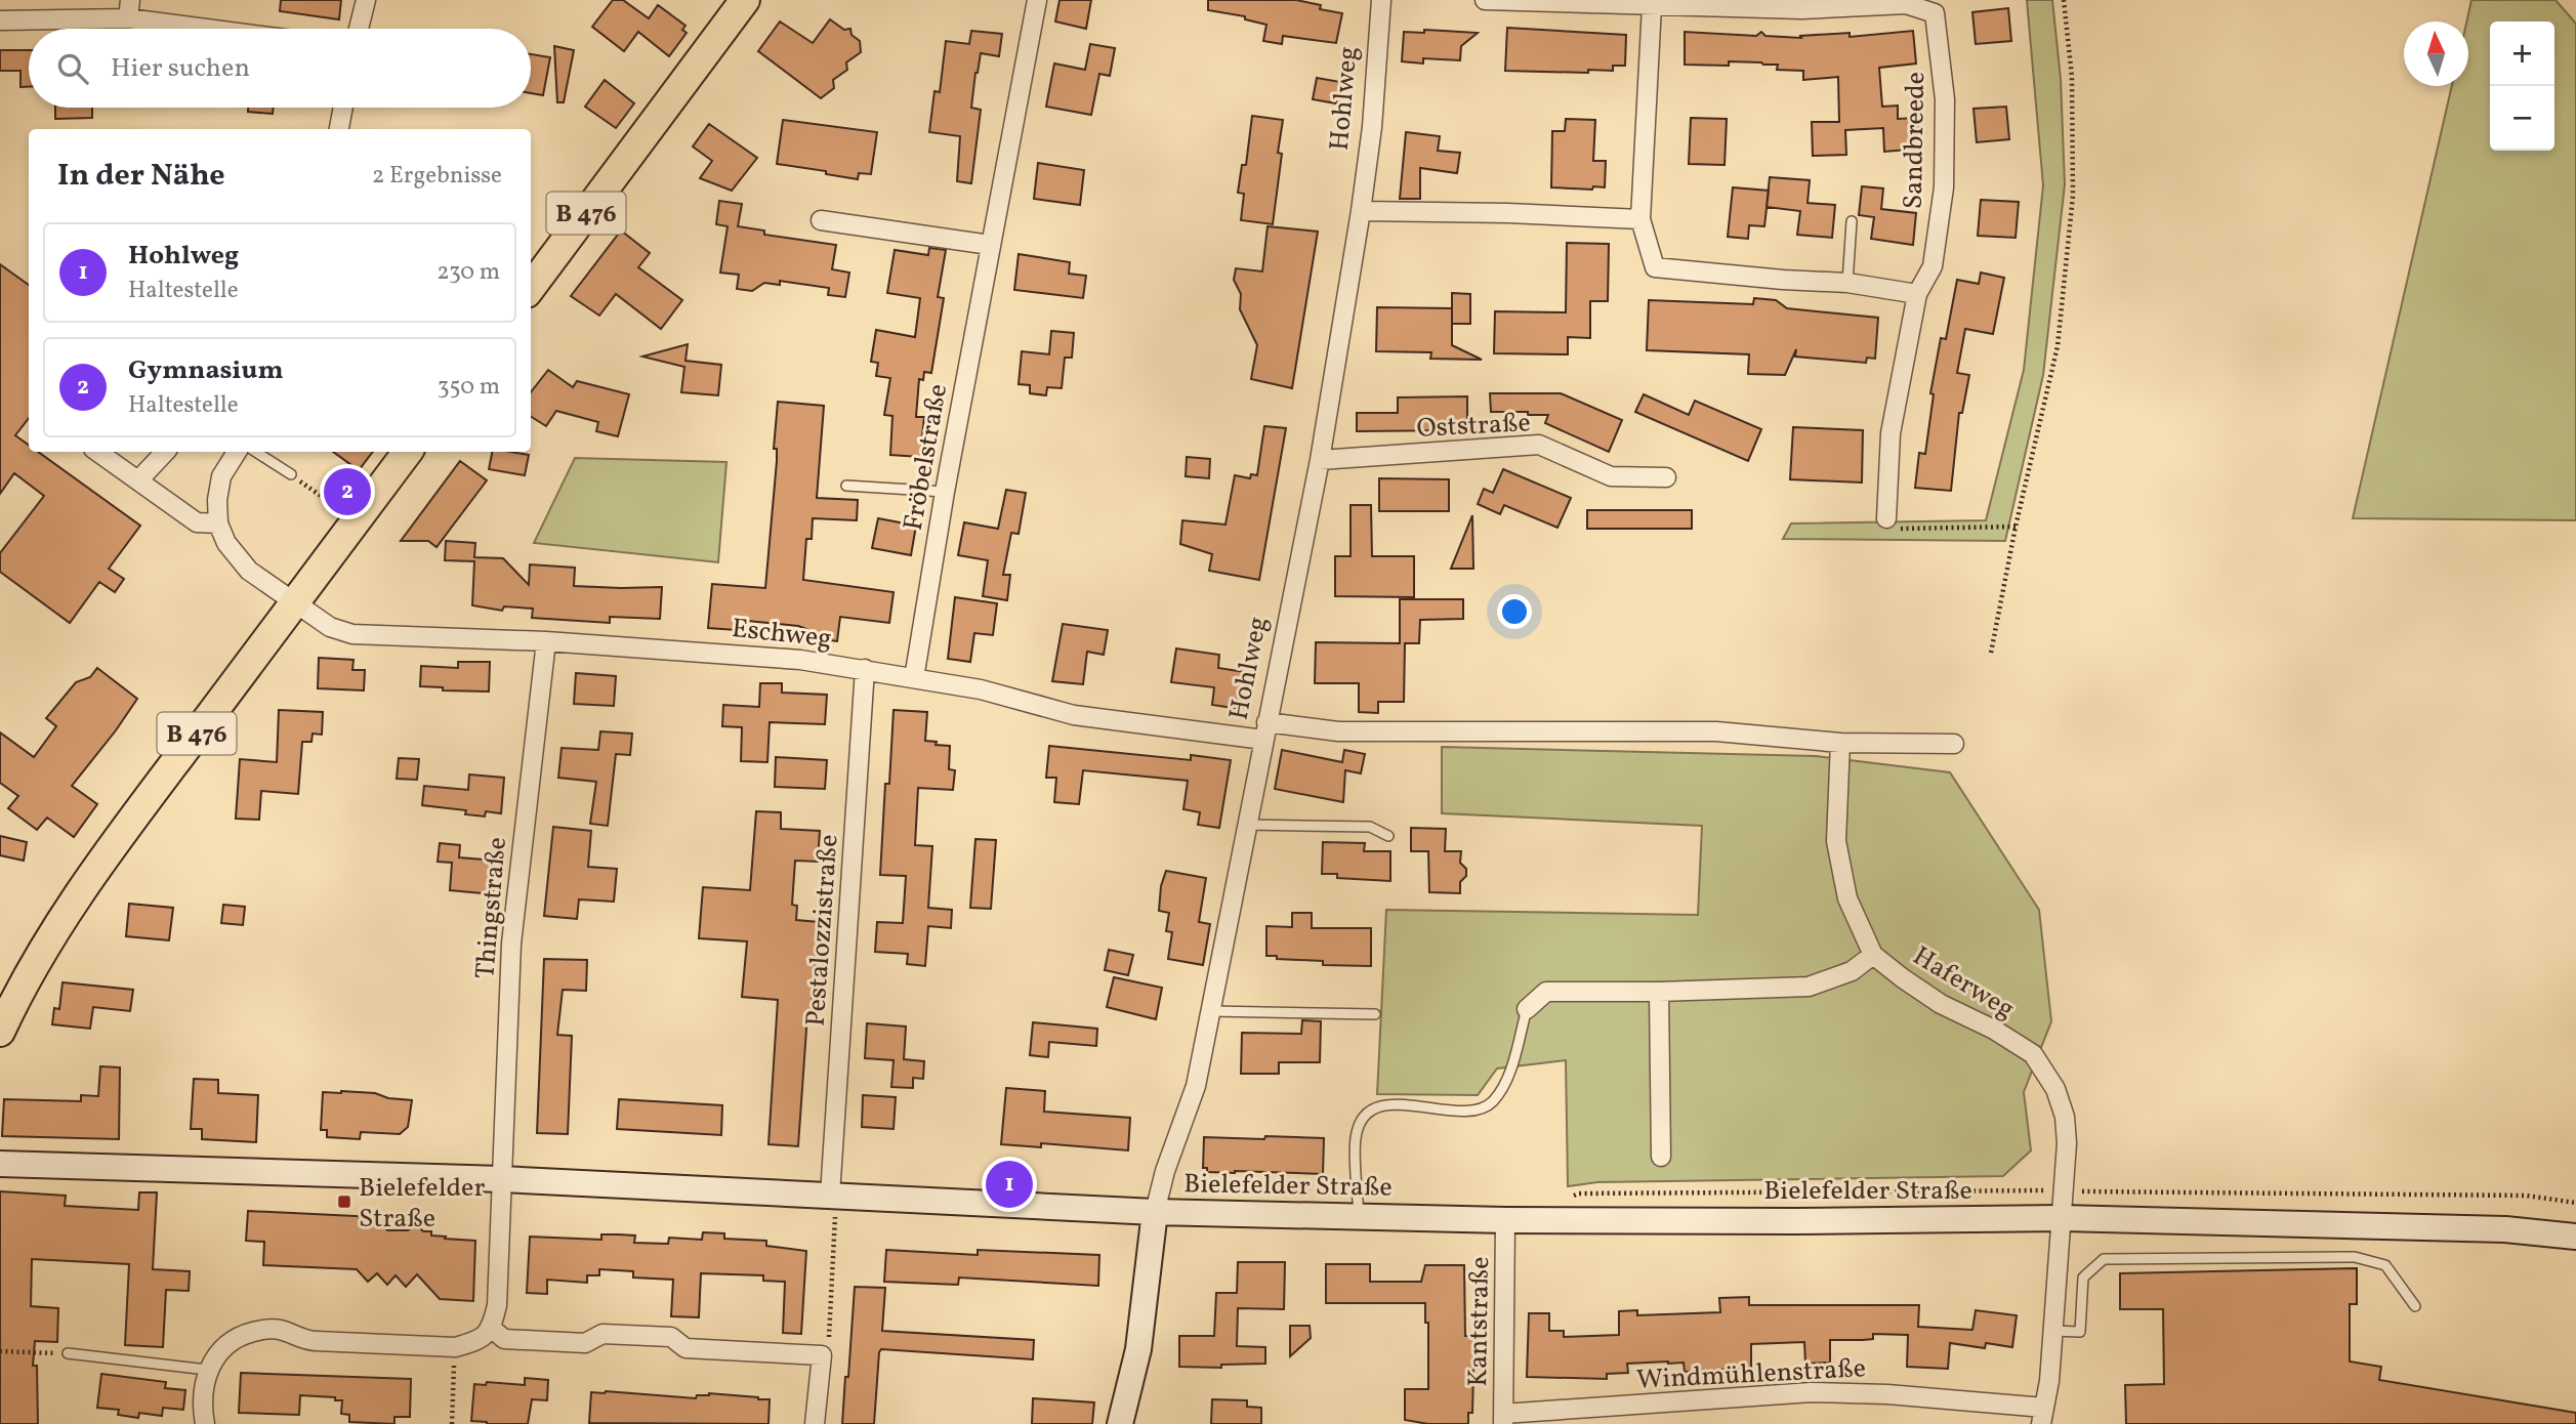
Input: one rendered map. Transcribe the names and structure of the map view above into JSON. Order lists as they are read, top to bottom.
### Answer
{
  "streets": {
    "main road": ["Hohlweg", "B 476", "Bielefelder Straße"],
    "street": [
      "Sandbreede",
      "Oststraße",
      "Fröbelstraße",
      "Eschweg",
      "Thingstraße",
      "Pestalozzistraße",
      "Haferweg",
      "Kantstraße",
      "Windmühlenstraße"
    ]
  },
  "crossings": [
    ["Hohlweg", "Oststraße"],
    ["Hohlweg", "Eschweg"],
    ["Hohlweg", "Bielefelder Straße"],
    ["B 476", "Eschweg"],
    ["Fröbelstraße", "Eschweg"],
    ["Eschweg", "Thingstraße"],
    ["Eschweg", "Pestalozzistraße"],
    ["Eschweg", "Haferweg"],
    ["Thingstraße", "Bielefelder Straße"],
    ["Pestalozzistraße", "Bielefelder Straße"],
    ["Haferweg", "Bielefelder Straße"],
    ["Haferweg", "Windmühlenstraße"],
    ["Bielefelder Straße", "Kantstraße"],
    ["Kantstraße", "Windmühlenstraße"]
  ],
  "places": {
    "transit": ["Bielefelder Straße"]
  },
  "north": "top",
  "page": {
    "map_buttons": ["+", "−"],
    "search": "Hier suchen",
    "heading": ["In der Nähe", "2 Ergebnisse"],
    "list": [
      {
        "mark": "1",
        "name": "Hohlweg",
        "note": "Haltestelle",
        "value": "230 m"
      },
      {
        "mark": "2",
        "name": "Gymnasium",
        "note": "Haltestelle",
        "value": "350 m"
      }
    ],
    "pins": ["2", "1"]
  }
}
